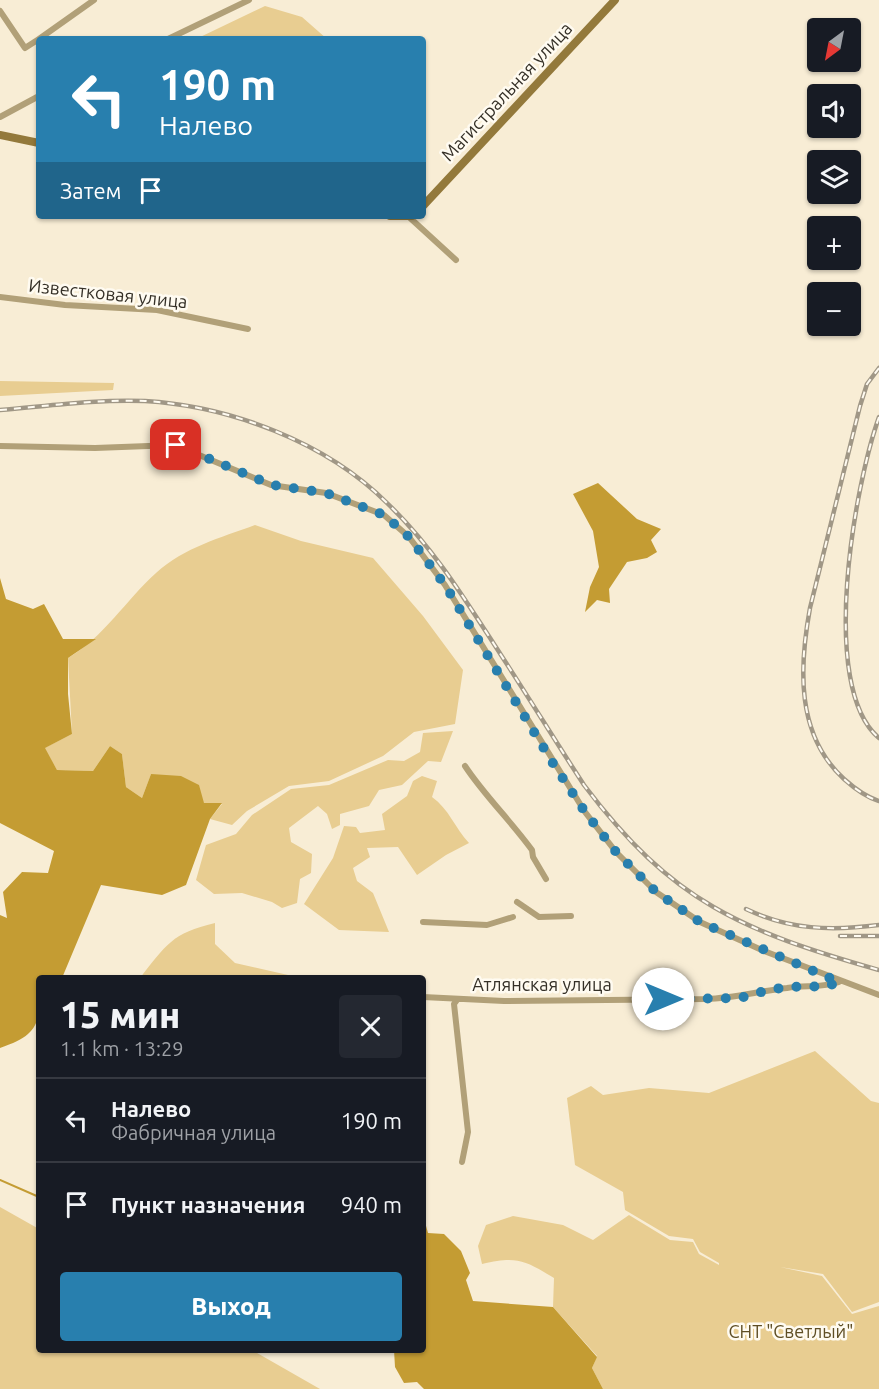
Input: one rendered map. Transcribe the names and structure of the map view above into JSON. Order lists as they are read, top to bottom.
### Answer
{
  "streets": {
    "street": ["Магистральная улица", "Известковая улица", "Атлянская улица"]
  },
  "parks": ["СНТ \"Светлый\""],
  "north": "bottom left",
  "page": {
    "map_buttons": ["+", "−"],
    "turn": ["190 m", "Налево"],
    "then": "Затем",
    "heading": ["15 мин", "1.1 km · 13:29"],
    "list": [
      {
        "name": "Налево",
        "note": "Фабричная улица",
        "value": "190 m"
      },
      {
        "name": "Пункт назначения",
        "value": "940 m"
      }
    ],
    "buttons": "Выход"
  }
}
